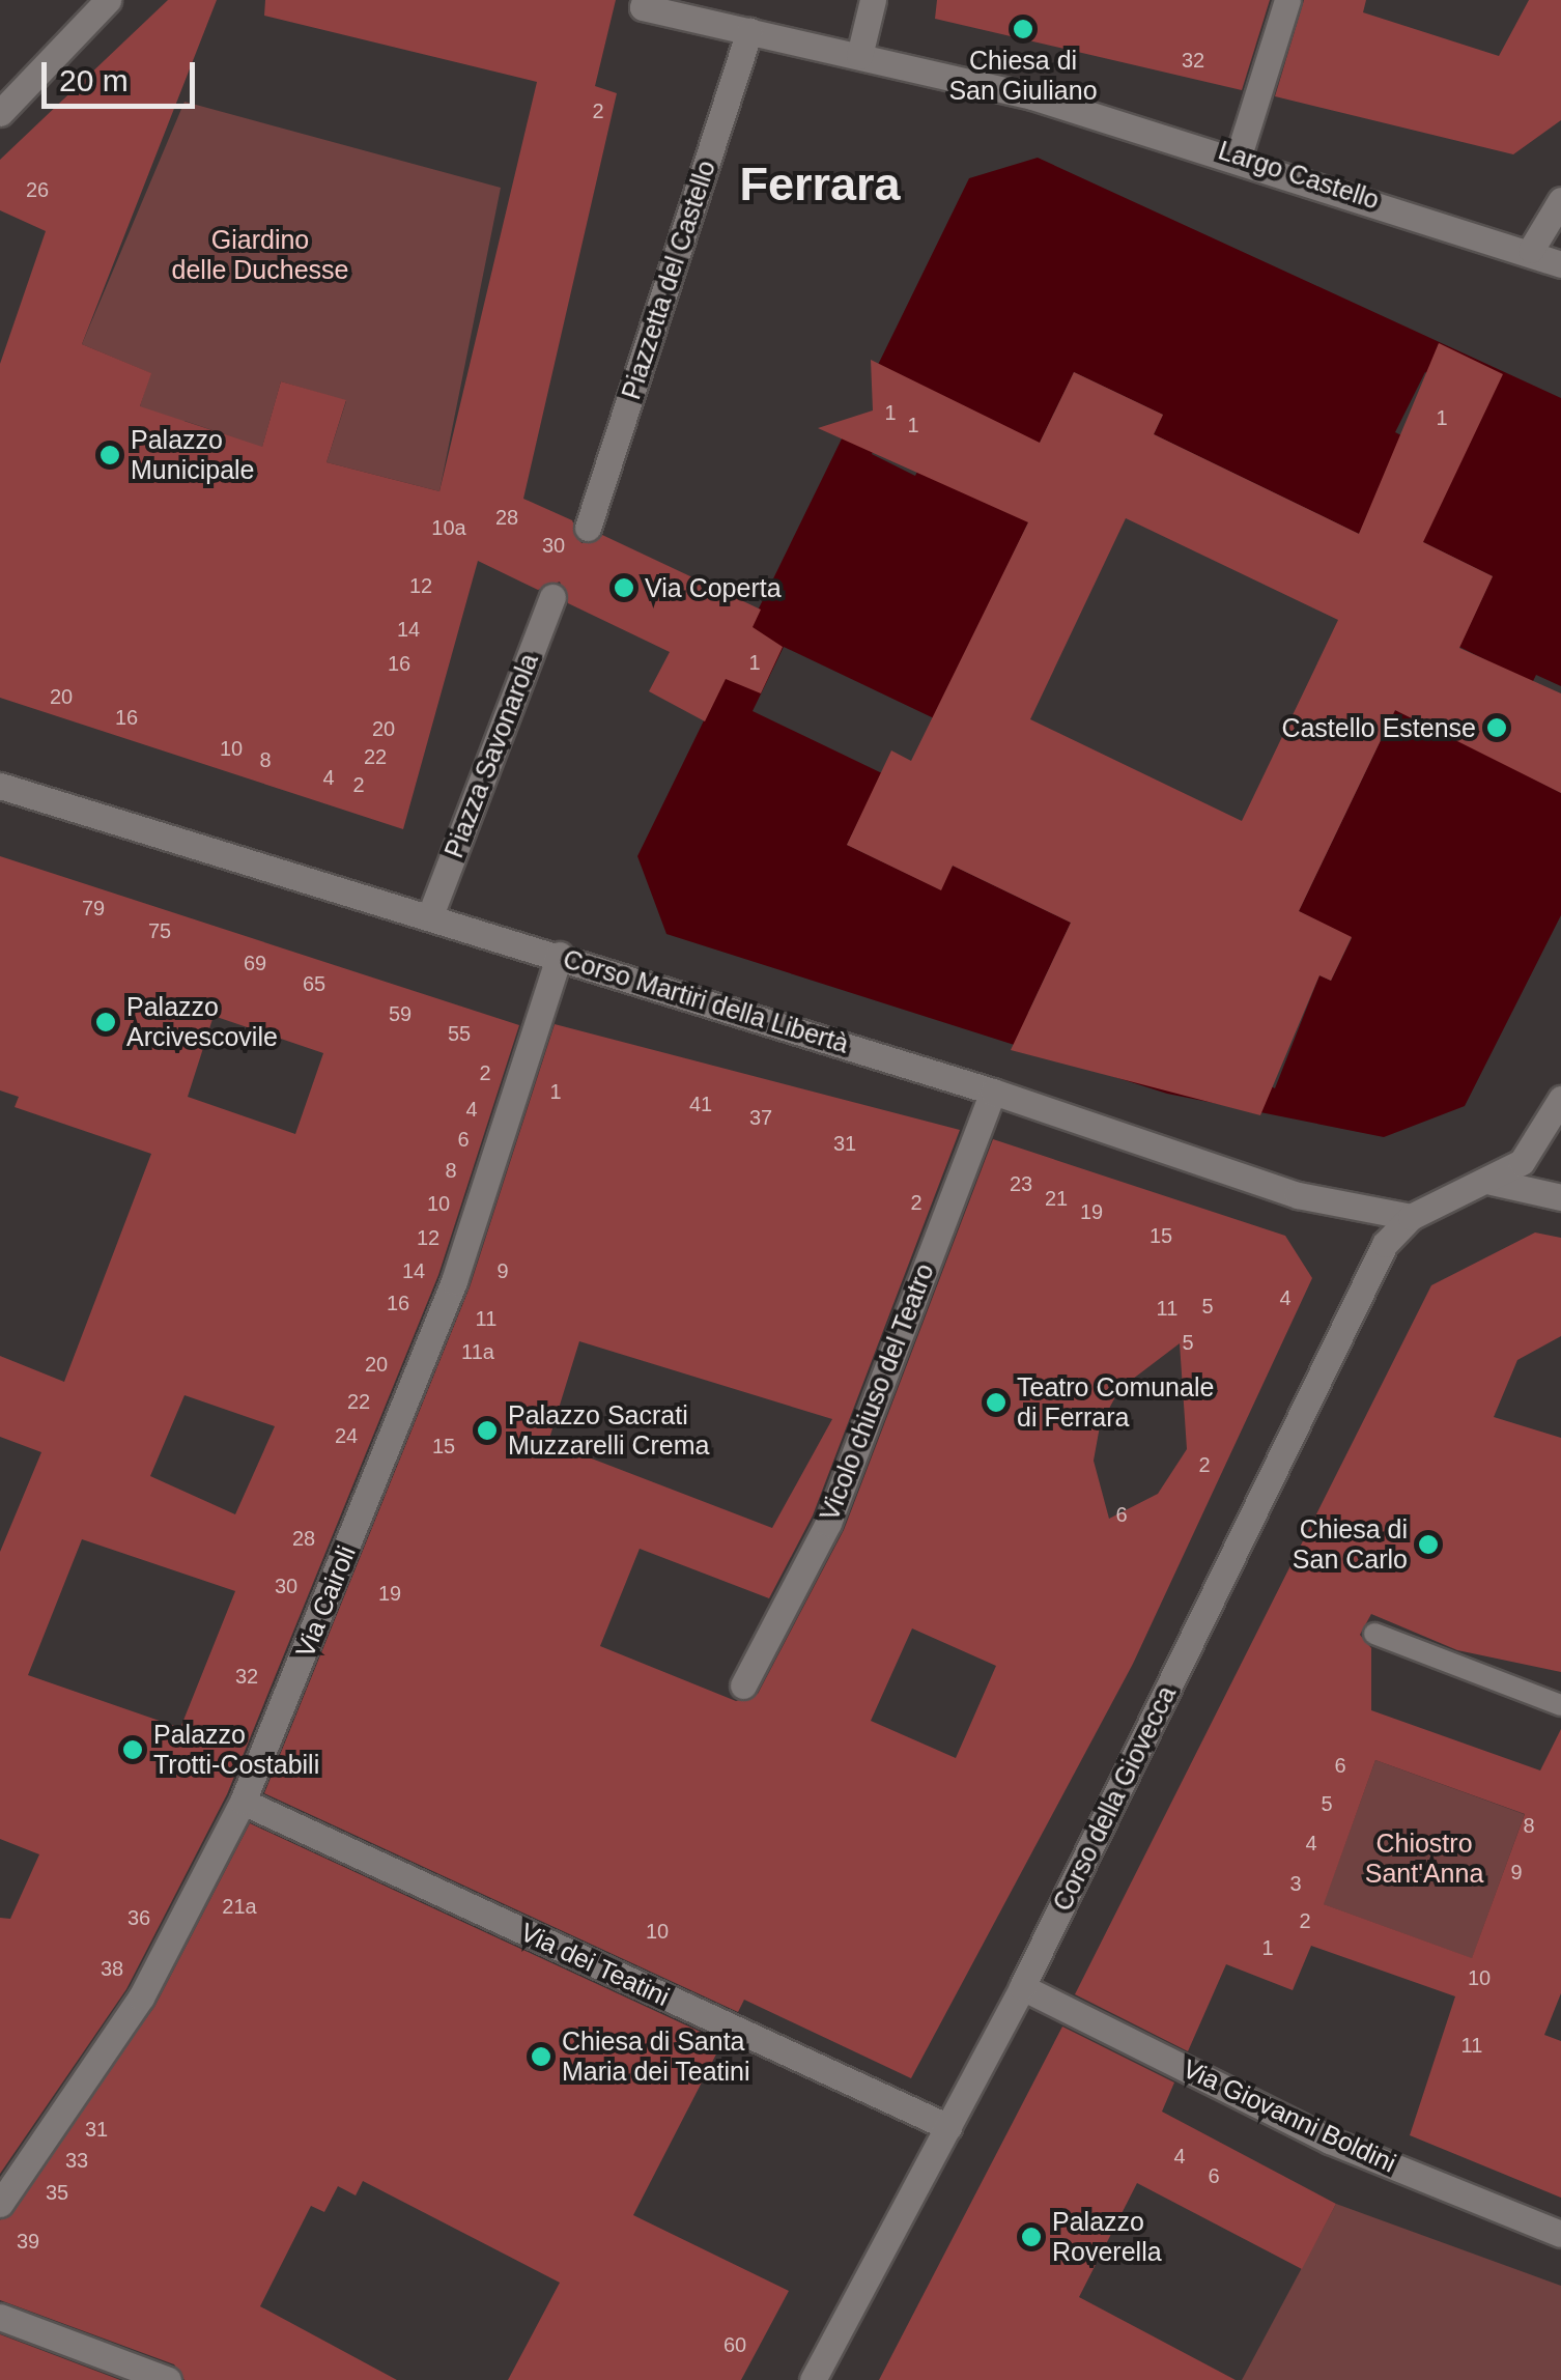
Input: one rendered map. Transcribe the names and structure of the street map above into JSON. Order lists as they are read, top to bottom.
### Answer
{
  "streets": {
    "street": [
      "Largo Castello",
      "Piazzetta del Castello",
      "Piazza Savonarola",
      "Corso Martiri della Libertà",
      "Vicolo chiuso del Teatro",
      "Via Cairoli",
      "Corso della Giovecca",
      "Via dei Teatini",
      "Via Giovanni Boldini"
    ]
  },
  "crossings": [
    ["Piazza Savonarola", "Corso Martiri della Libertà"],
    ["Corso Martiri della Libertà", "Vicolo chiuso del Teatro"],
    ["Corso Martiri della Libertà", "Via Cairoli"],
    ["Corso Martiri della Libertà", "Corso della Giovecca"],
    ["Via Cairoli", "Via dei Teatini"],
    ["Corso della Giovecca", "Via dei Teatini"],
    ["Corso della Giovecca", "Via Giovanni Boldini"]
  ],
  "districts": ["Ferrara"],
  "parks": ["Giardino delle Duchesse", "Chiostro Sant'Anna"],
  "places": [
    "Chiesa di San Giuliano",
    "Palazzo Municipale",
    "Via Coperta",
    "Castello Estense",
    "Palazzo Arcivescovile",
    "Teatro Comunale di Ferrara",
    "Palazzo Sacrati Muzzarelli Crema",
    "Chiesa di San Carlo",
    "Palazzo Trotti-Costabili",
    "Chiesa di Santa Maria dei Teatini",
    "Palazzo Roverella"
  ],
  "house_numbers": [
    "32",
    "2",
    "26",
    "1",
    "1",
    "1",
    "28",
    "10a",
    "30",
    "12",
    "14",
    "1",
    "16",
    "20",
    "16",
    "20",
    "10",
    "22",
    "8",
    "4",
    "2",
    "79",
    "75",
    "69",
    "65",
    "59",
    "55",
    "2",
    "1",
    "41",
    "4",
    "37",
    "6",
    "31",
    "8",
    "23",
    "21",
    "2",
    "10",
    "19",
    "15",
    "12",
    "14",
    "9",
    "4",
    "16",
    "5",
    "11",
    "11",
    "5",
    "11a",
    "20",
    "22",
    "24",
    "15",
    "2",
    "6",
    "28",
    "30",
    "19",
    "32",
    "6",
    "5",
    "8",
    "4",
    "9",
    "3",
    "21a",
    "36",
    "2",
    "10",
    "1",
    "38",
    "10",
    "11",
    "31",
    "4",
    "33",
    "6",
    "35",
    "39",
    "60"
  ],
  "scale_bar": "20 m"
}
